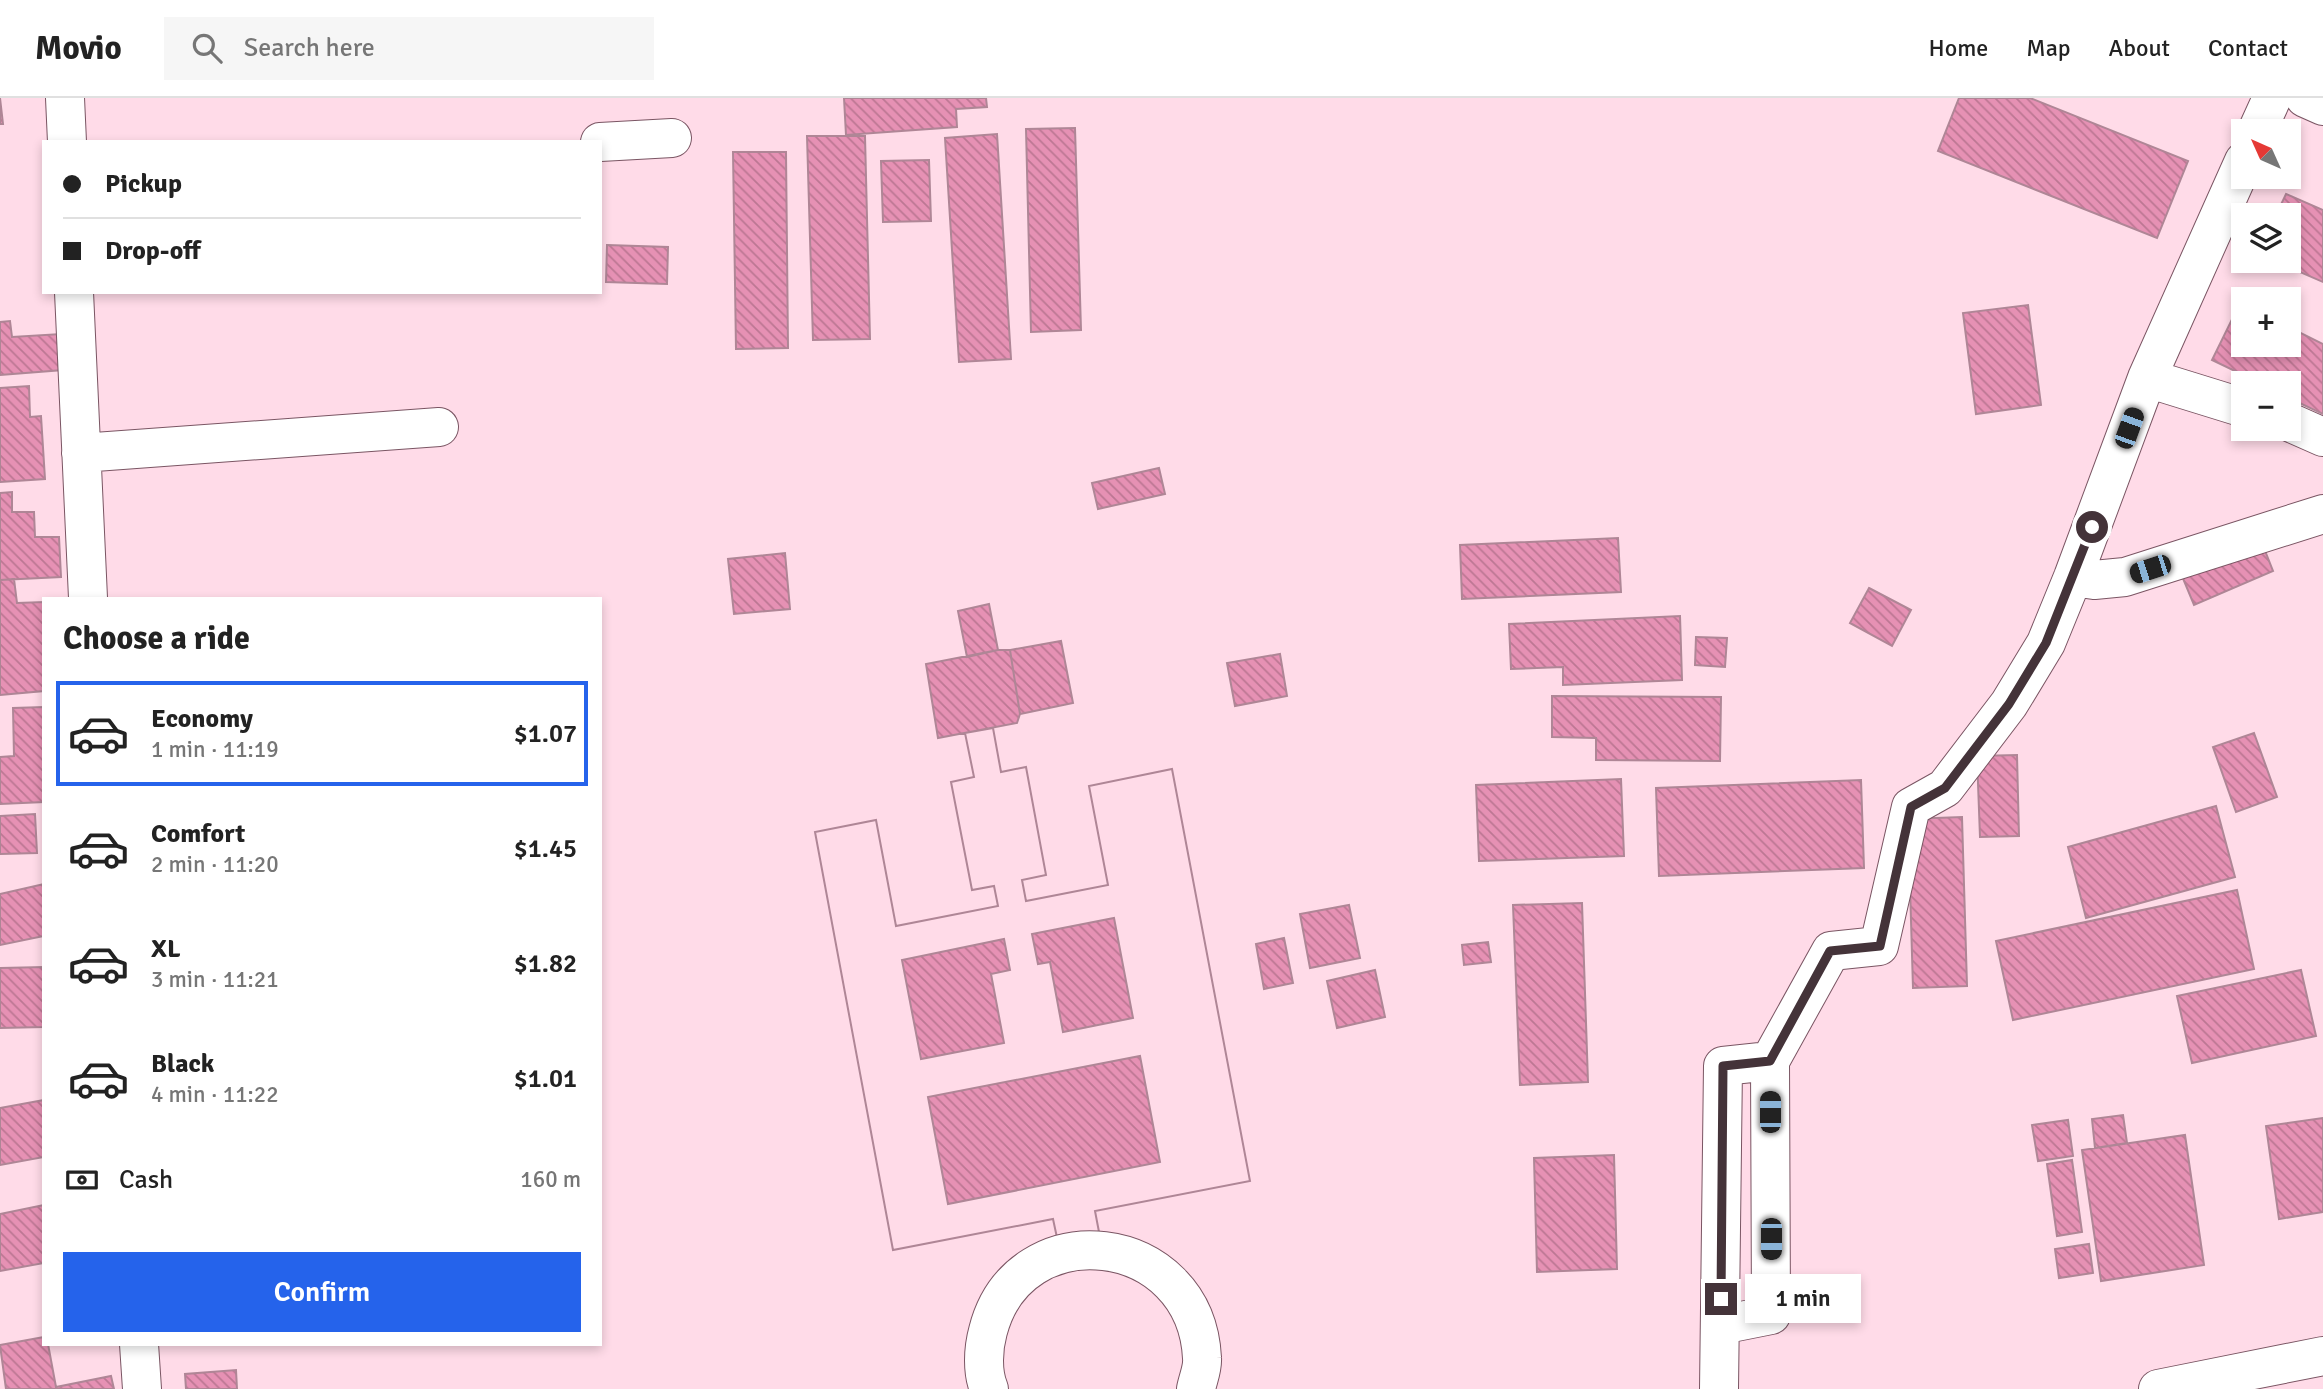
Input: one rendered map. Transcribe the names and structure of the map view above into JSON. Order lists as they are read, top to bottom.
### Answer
{
  "north": "top left",
  "page": {
    "header": "Movio",
    "search": "Search here",
    "nav": [
      "Home",
      "Map",
      "About",
      "Contact"
    ],
    "map_buttons": ["+", "−"],
    "banner": ["Pickup", "Drop-off"],
    "heading": "Choose a ride",
    "list": [
      {
        "name": "Economy",
        "note": "1 min · 11:19",
        "value": "$1.07"
      },
      {
        "name": "Comfort",
        "note": "2 min · 11:20",
        "value": "$1.45"
      },
      {
        "name": "XL",
        "note": "3 min · 11:21",
        "value": "$1.82"
      },
      {
        "name": "Black",
        "note": "4 min · 11:22",
        "value": "$1.01"
      }
    ],
    "pay": ["Cash", "160 m"],
    "buttons": "Confirm",
    "bubble": "1 min"
  }
}
